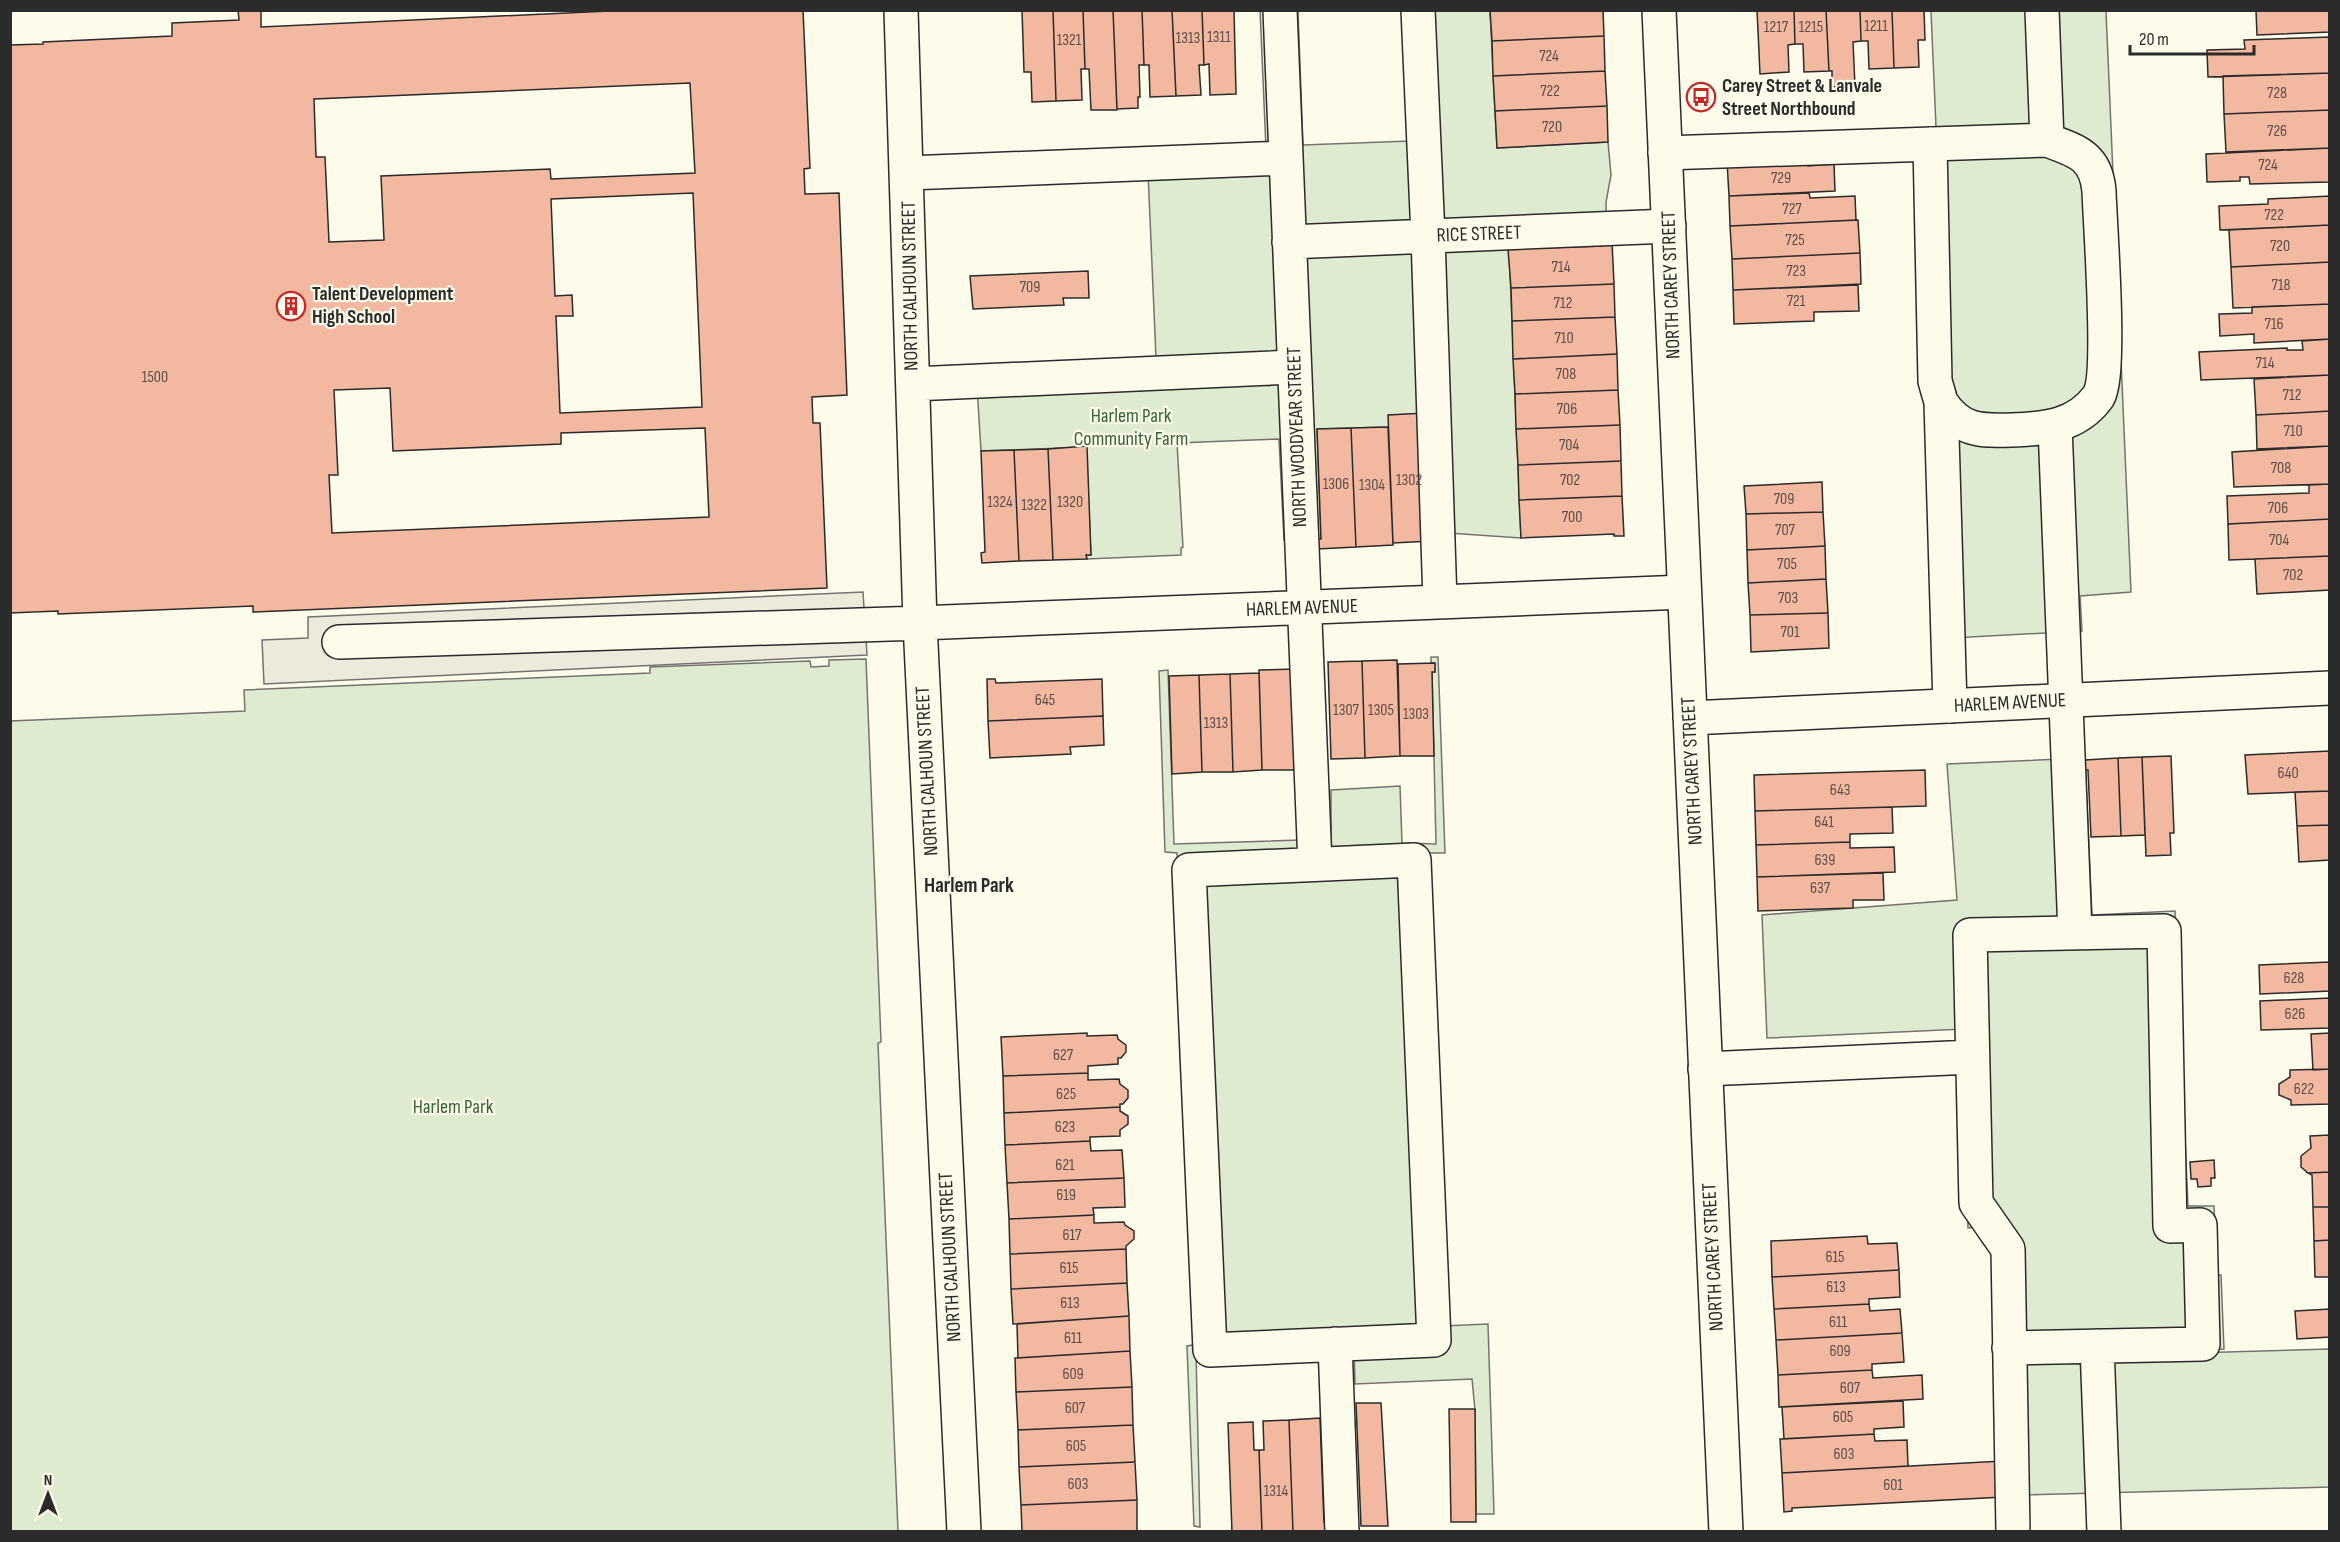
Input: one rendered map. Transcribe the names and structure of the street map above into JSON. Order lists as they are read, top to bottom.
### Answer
{
  "streets": {
    "street": [
      "RICE STREET",
      "NORTH CAREY STREET",
      "NORTH CALHOUN STREET",
      "NORTH WOODYEAR STREET",
      "HARLEM AVENUE"
    ]
  },
  "crossings": [
    ["RICE STREET", "NORTH CAREY STREET"],
    ["RICE STREET", "NORTH WOODYEAR STREET"],
    ["NORTH CAREY STREET", "HARLEM AVENUE"],
    ["NORTH CALHOUN STREET", "HARLEM AVENUE"],
    ["NORTH WOODYEAR STREET", "HARLEM AVENUE"]
  ],
  "districts": ["Harlem Park"],
  "parks": ["Harlem Park Community Farm", "Harlem Park"],
  "places": {
    "bus stop": ["Carey Street & Lanvale Street Northbound"],
    "building": ["Talent Development High School"]
  },
  "house_numbers": [
    "1211",
    "1217",
    "1215",
    "1311",
    "1313",
    "1321",
    "724",
    "722",
    "728",
    "720",
    "726",
    "724",
    "729",
    "727",
    "722",
    "725",
    "720",
    "714",
    "723",
    "718",
    "709",
    "721",
    "712",
    "716",
    "710",
    "714",
    "708",
    "1500",
    "712",
    "706",
    "710",
    "704",
    "708",
    "1302",
    "702",
    "1306",
    "1304",
    "709",
    "1324",
    "1320",
    "1322",
    "706",
    "700",
    "707",
    "704",
    "705",
    "702",
    "703",
    "701",
    "645",
    "1307",
    "1305",
    "1303",
    "1313",
    "640",
    "643",
    "641",
    "639",
    "637",
    "628",
    "626",
    "627",
    "622",
    "625",
    "623",
    "621",
    "619",
    "617",
    "615",
    "615",
    "613",
    "613",
    "611",
    "611",
    "609",
    "609",
    "607",
    "607",
    "605",
    "605",
    "603",
    "603",
    "601",
    "1314"
  ],
  "scale_bar": "20 m",
  "north": "top"
}
